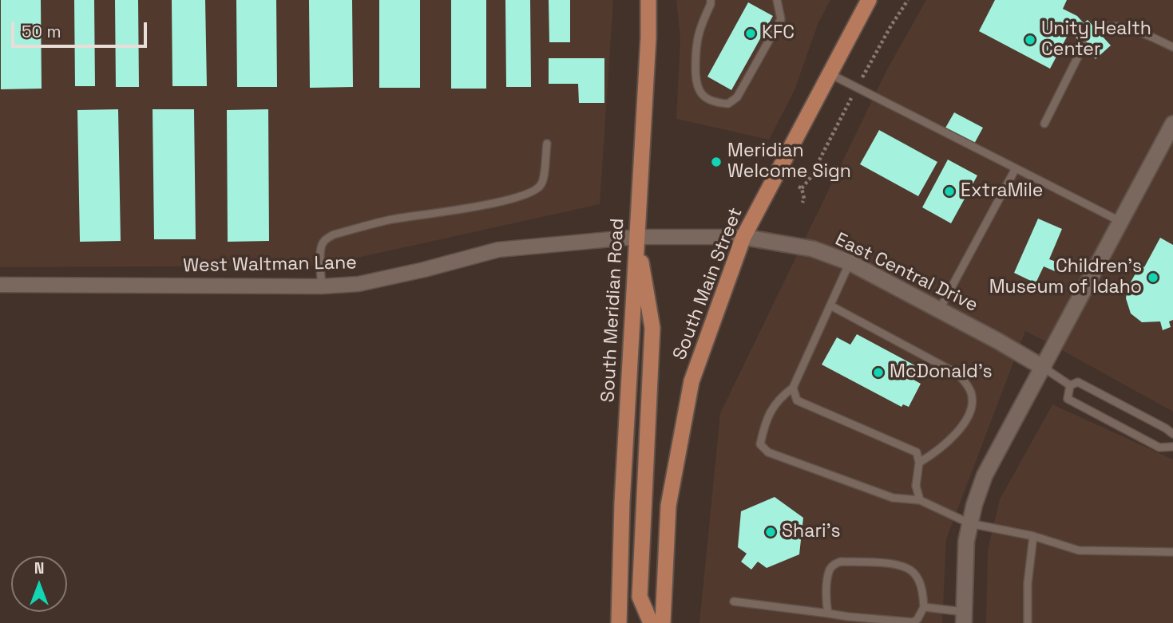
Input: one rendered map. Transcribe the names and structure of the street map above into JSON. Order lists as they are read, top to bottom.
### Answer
{
  "streets": {
    "main road": ["South Main Street", "South Meridian Road"],
    "street": ["West Waltman Lane", "East Central Drive"]
  },
  "crossings": [
    ["West Waltman Lane", "East Central Drive"],
    ["West Waltman Lane", "South Main Street"],
    ["West Waltman Lane", "South Meridian Road"],
    ["East Central Drive", "South Main Street"]
  ],
  "places": [
    "KFC",
    "Unity Health Center",
    "Meridian Welcome Sign",
    "ExtraMile",
    "Children's Museum of Idaho",
    "McDonald's",
    "Shari's"
  ],
  "scale_bar": "50 m",
  "north": "top"
}
